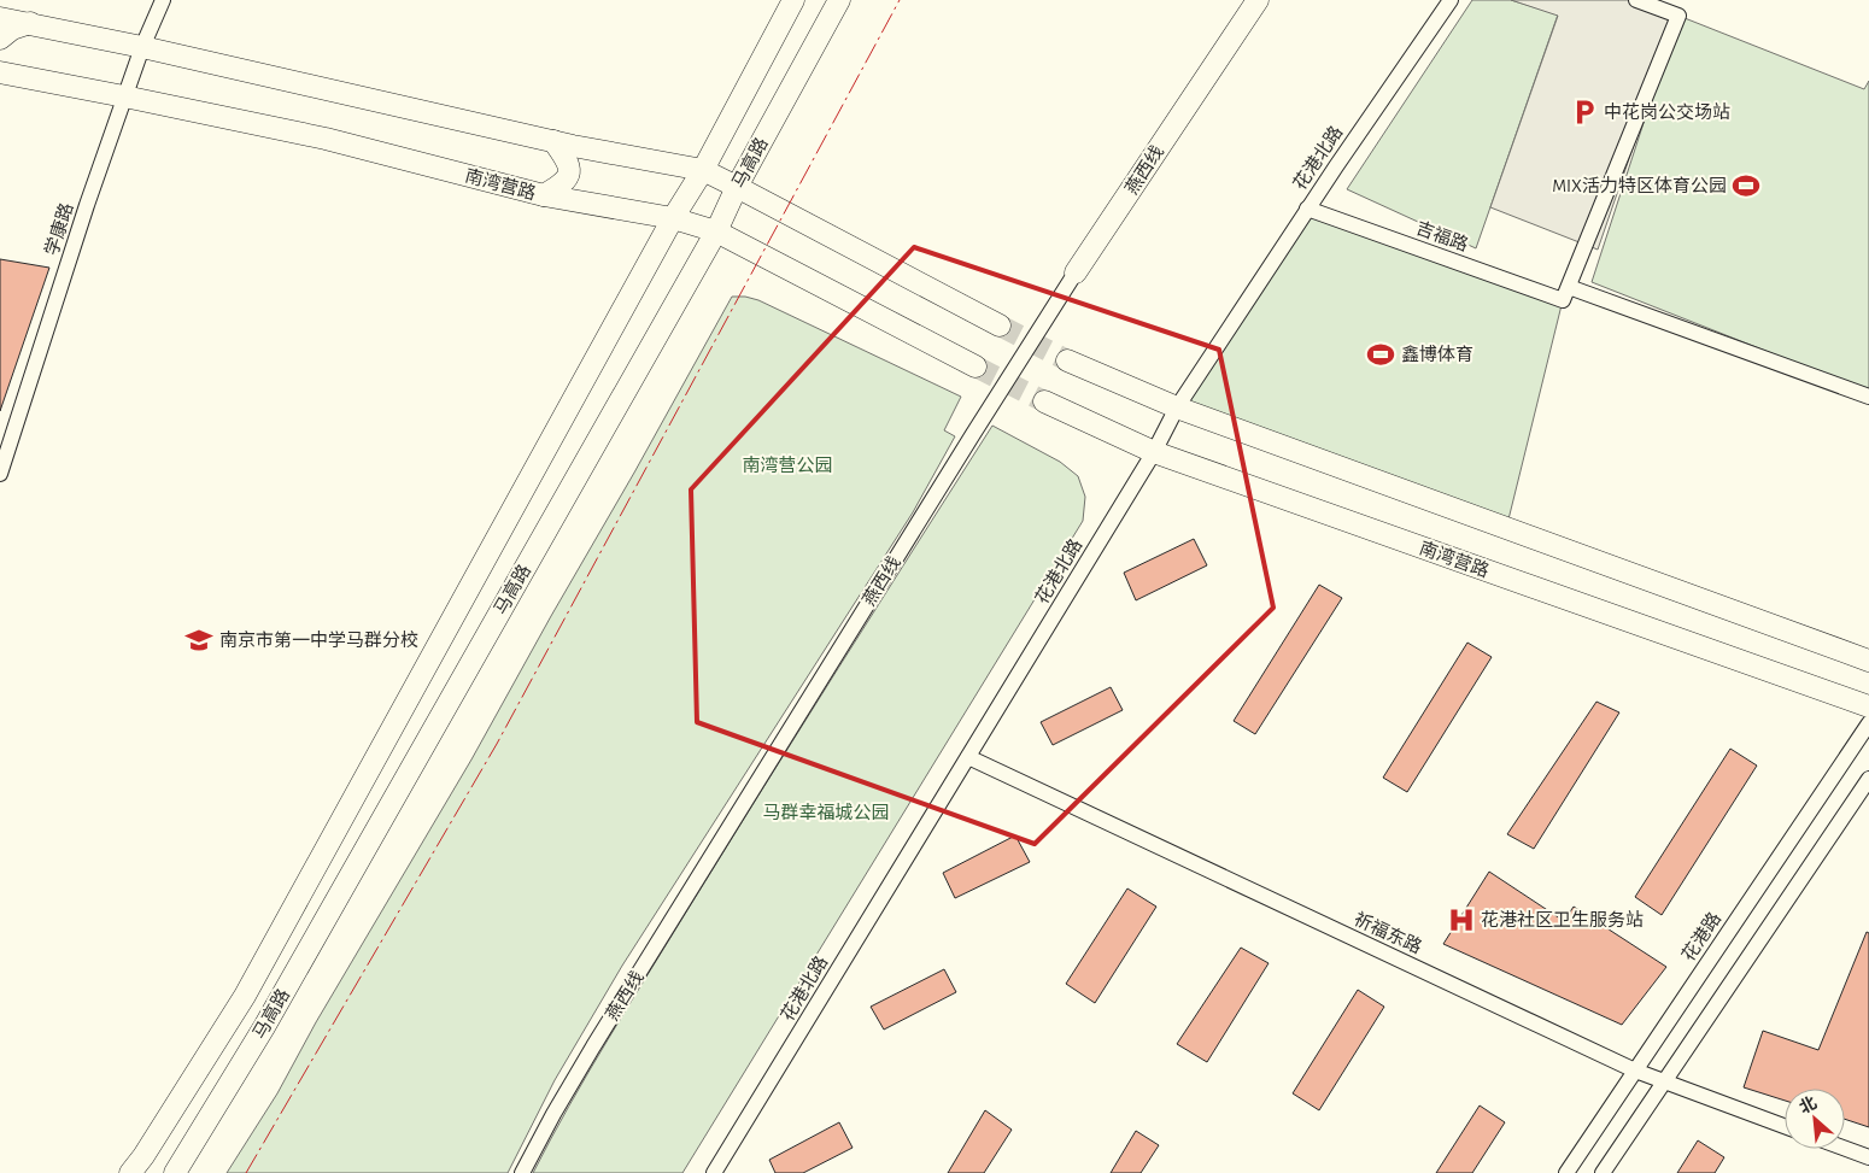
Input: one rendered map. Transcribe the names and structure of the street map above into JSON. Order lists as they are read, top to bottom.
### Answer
{
  "streets": {
    "main road": ["马高路", "燕西线", "南湾营路"],
    "street": [
      "花港北路",
      "学康路",
      "吉福路",
      "祈福东路",
      "花港路"
    ]
  },
  "crossings": [
    ["花港北路", "南湾营路"],
    ["花港北路", "吉福路"],
    ["花港北路", "祈福东路"],
    ["马高路", "南湾营路"],
    ["南湾营路", "学康路"],
    ["祈福东路", "花港路"]
  ],
  "parks": ["南湾营公园", "马群幸福城公园"],
  "places": {
    "parking": ["中花岗公交场站"],
    "sports": ["MIX活力特区体育公园", "鑫博体育"],
    "school or university": ["南京市第一中学马群分校"],
    "hospital": ["花港社区卫生服务站"]
  },
  "north": "top left"
}
